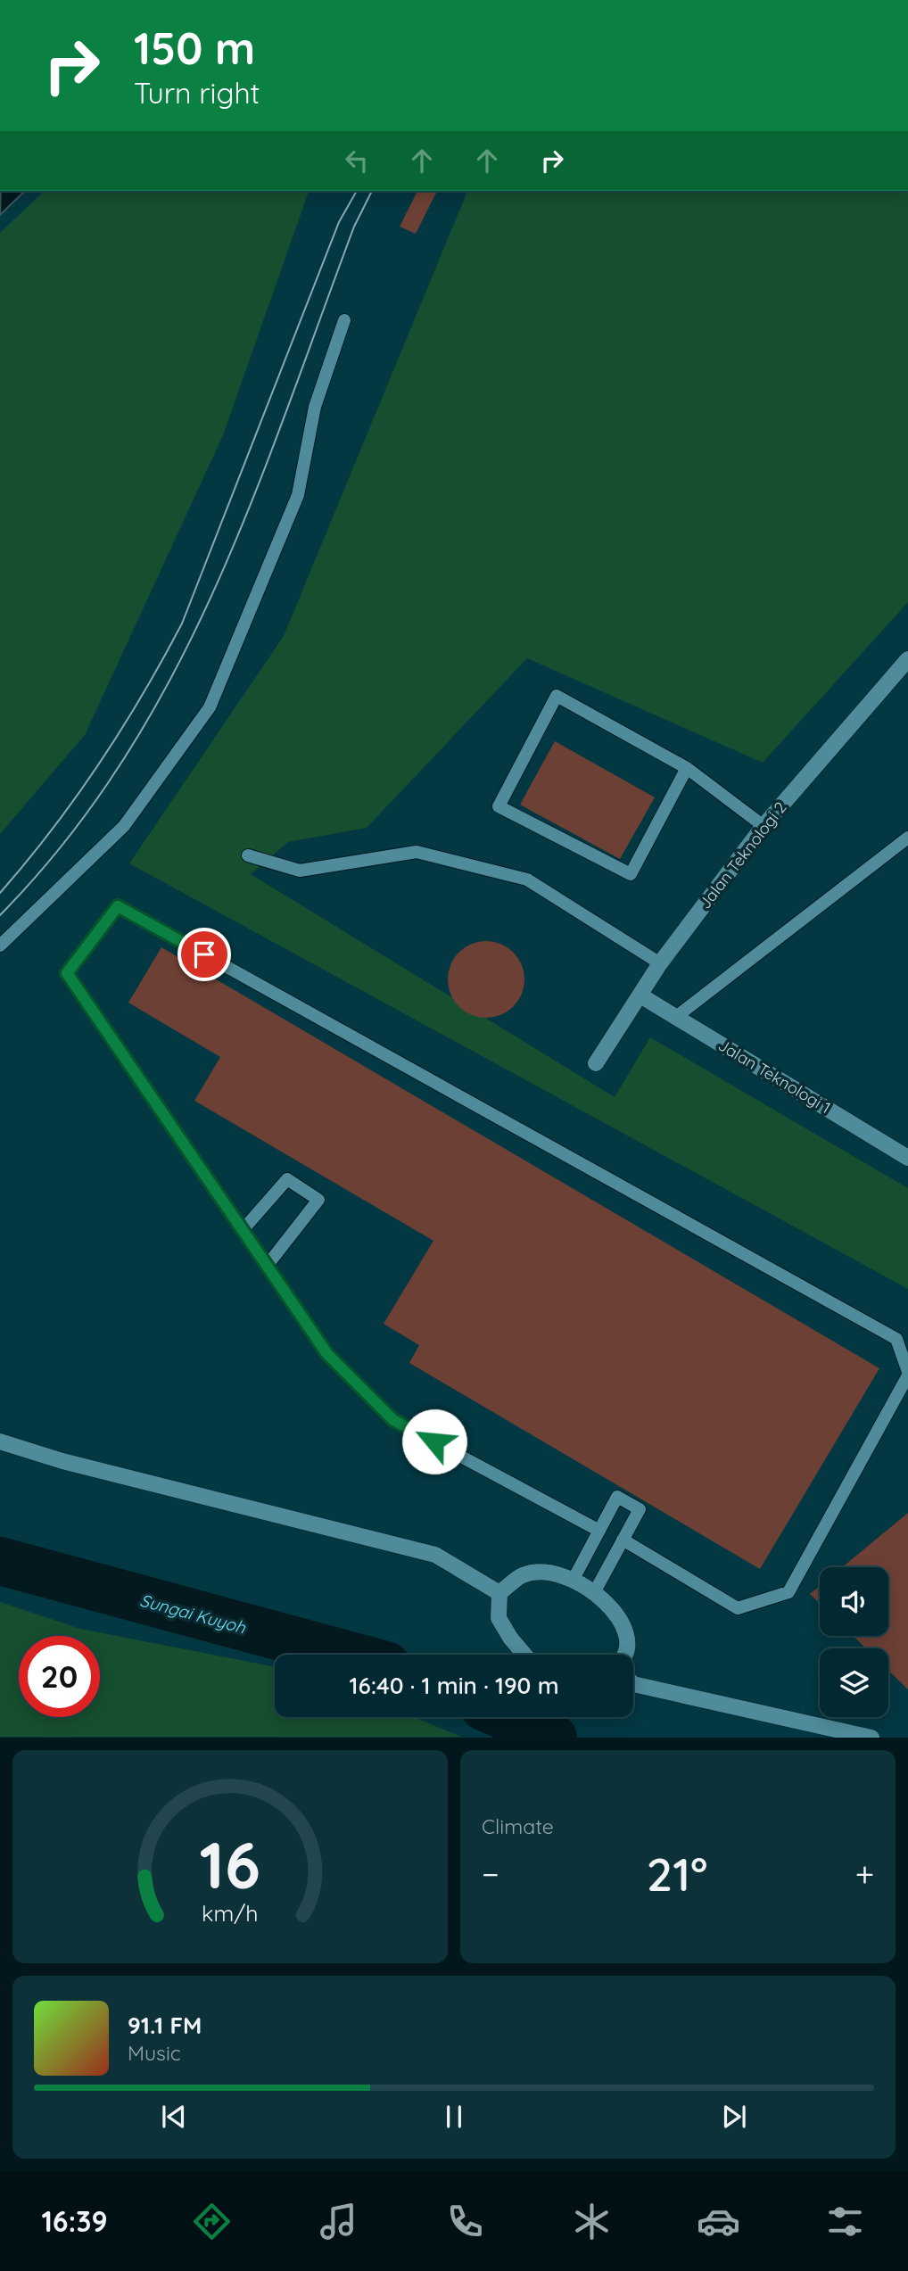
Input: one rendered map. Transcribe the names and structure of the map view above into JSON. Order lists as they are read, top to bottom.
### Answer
{
  "streets": {
    "street": ["Jalan Teknologi 2", "Jalan Teknologi 1"]
  },
  "crossings": [
    ["Jalan Teknologi 2", "Jalan Teknologi 1"]
  ],
  "water": ["Sungai Kuyoh"],
  "page": {
    "turn": ["150 m", "Turn right"],
    "limit": "20",
    "trip": "16:40 · 1 min · 190 m",
    "tile": "Climate",
    "heat": ["−", "21°", "+"],
    "song": ["91.1 FM", "Music"],
    "tabs": "16:39",
    "gauge": ["16", "km/h"]
  }
}
